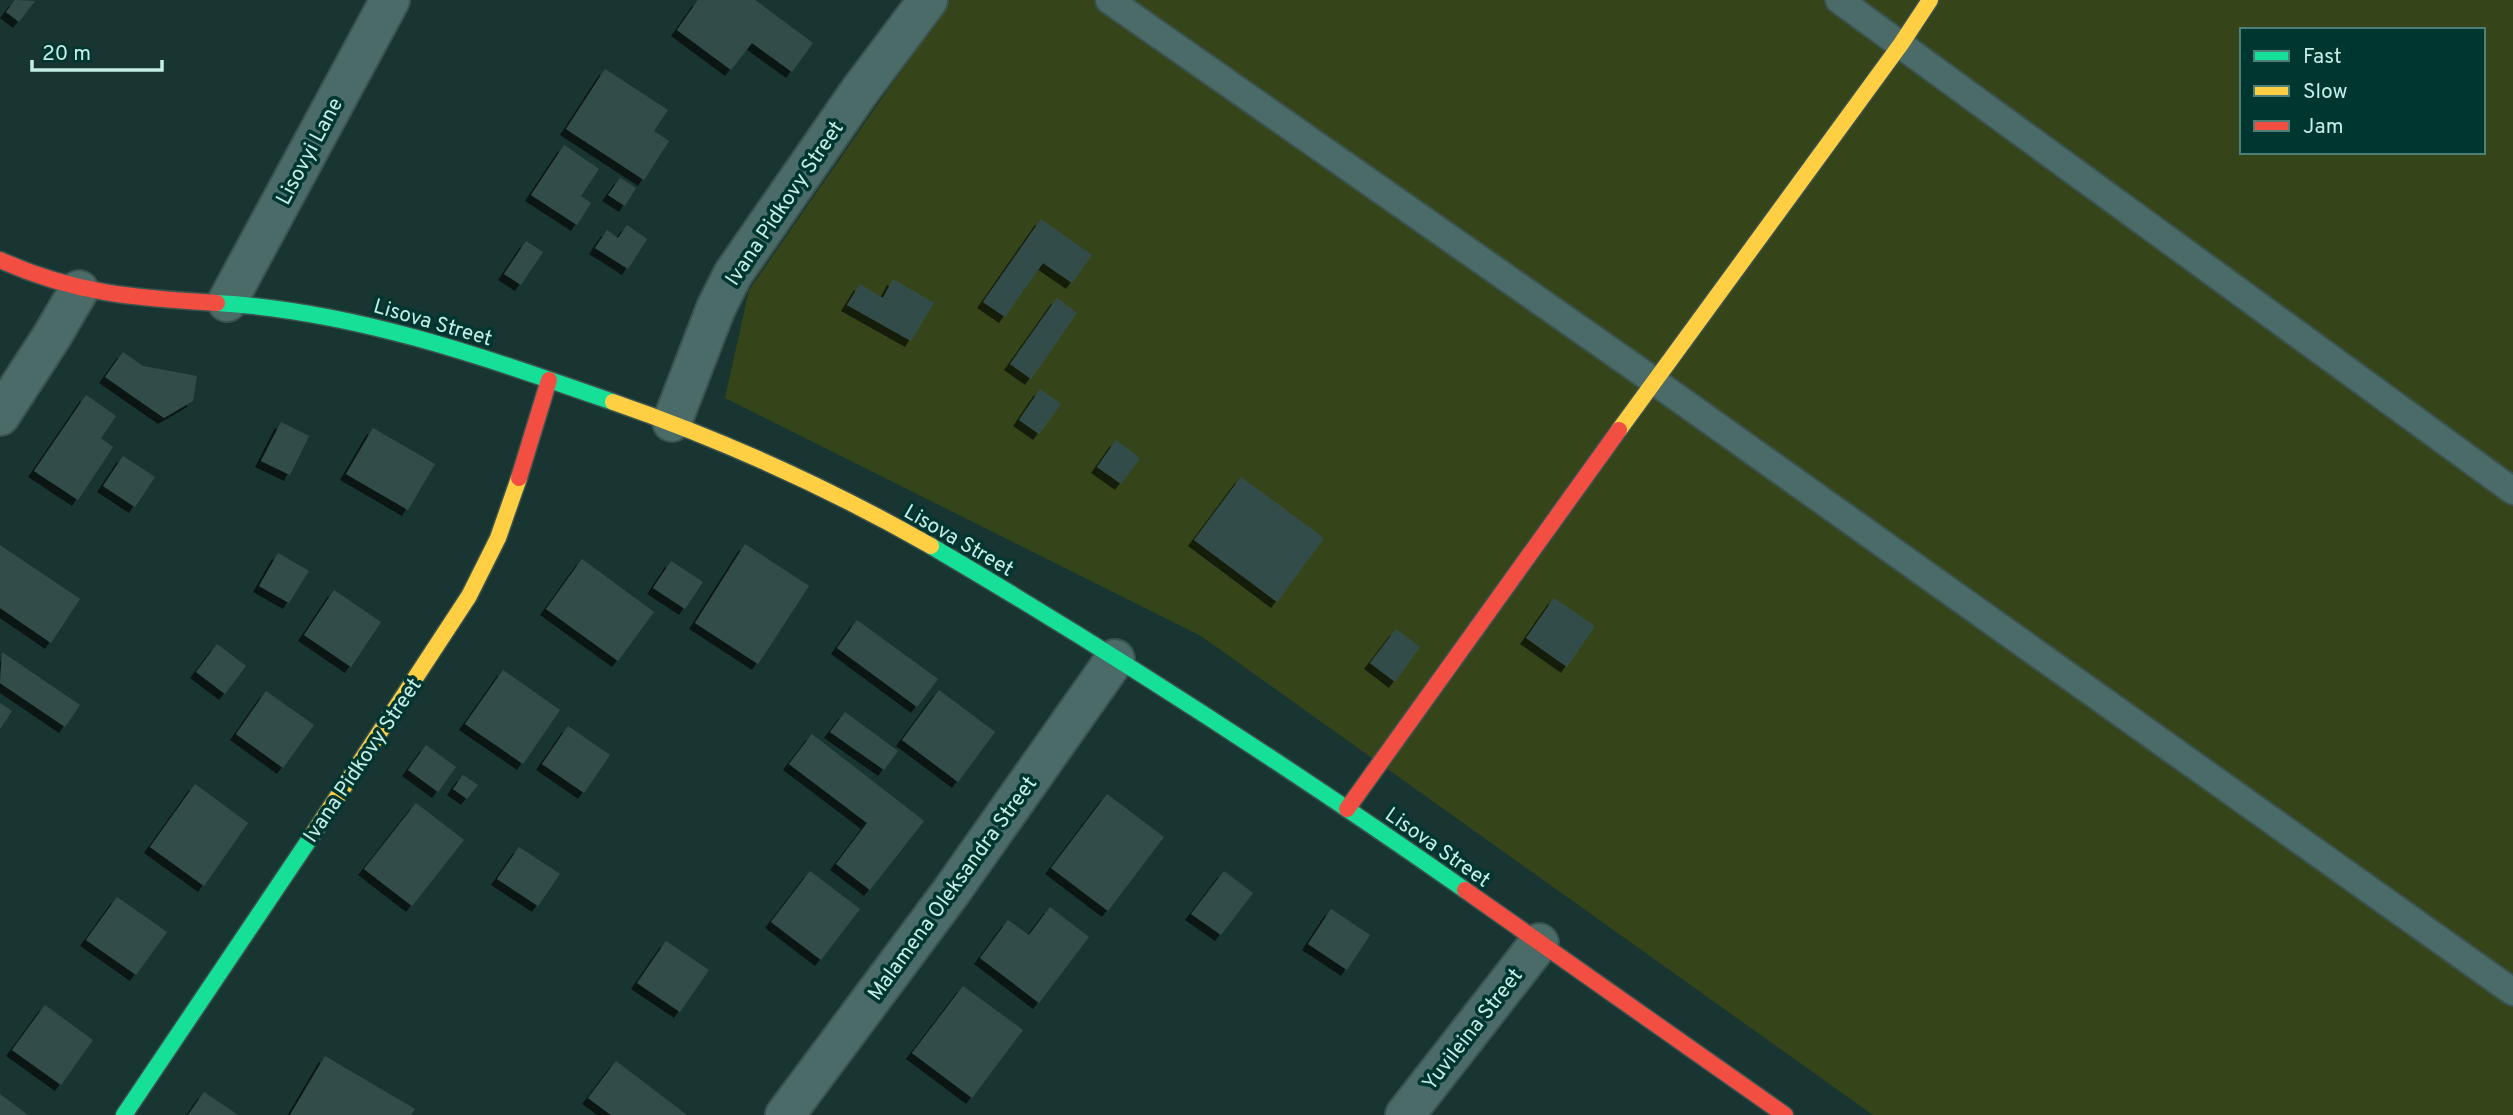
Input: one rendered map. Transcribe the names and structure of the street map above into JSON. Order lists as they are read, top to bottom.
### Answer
{
  "streets": {
    "main road": ["Ivana Pidkovy Street", "Lisova Street"],
    "street": ["Lisovyi Lane", "Malamena Oleksandra Street", "Yuvileina Street"]
  },
  "crossings": [
    ["Lisovyi Lane", "Lisova Street"],
    ["Ivana Pidkovy Street", "Lisova Street"],
    ["Lisova Street", "Malamena Oleksandra Street"],
    ["Lisova Street", "Yuvileina Street"]
  ],
  "legend": ["Fast", "Slow", "Jam"],
  "scale_bar": "20 m"
}
